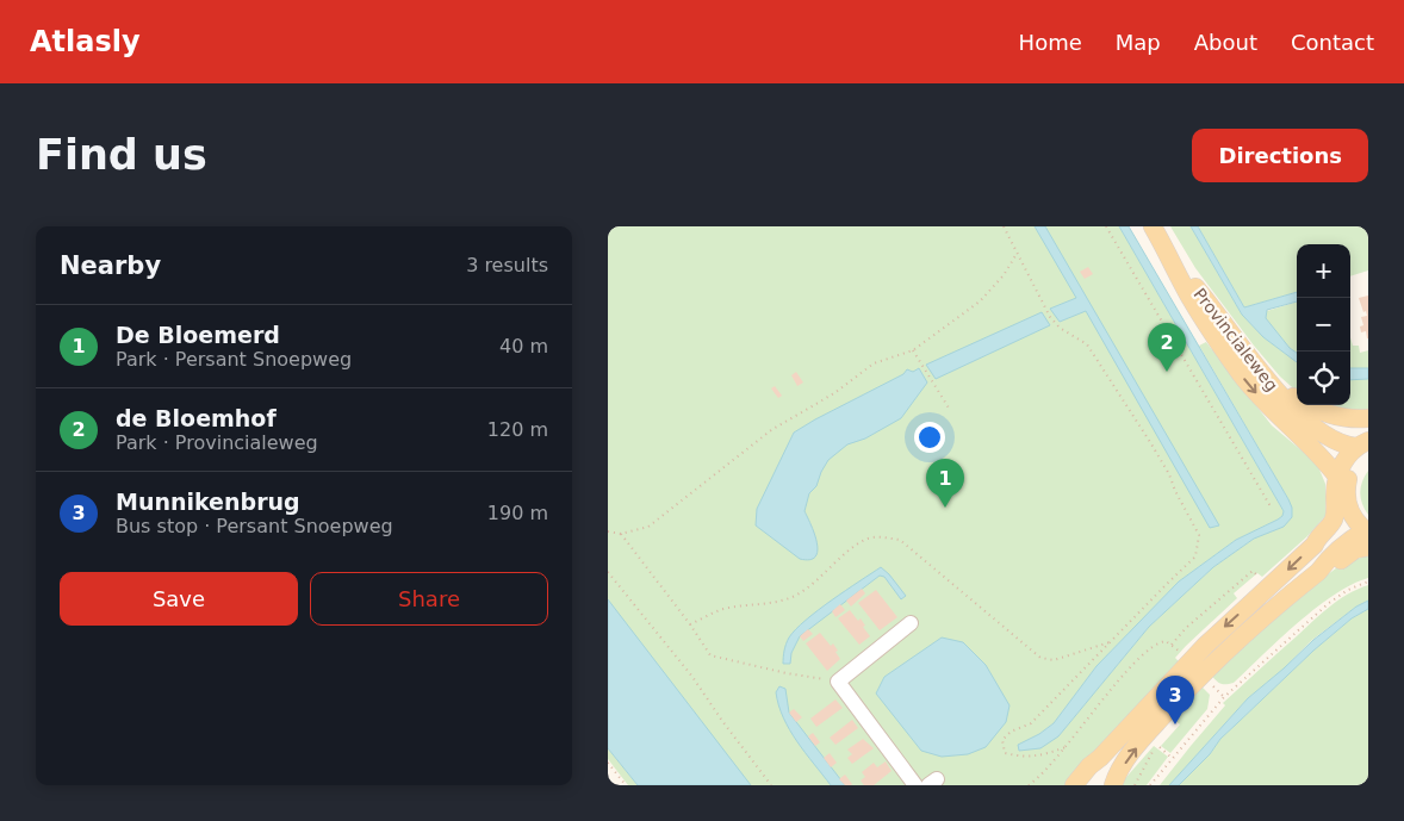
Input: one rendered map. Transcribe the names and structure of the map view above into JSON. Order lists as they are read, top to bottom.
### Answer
{
  "streets": {
    "main road": ["Provincialeweg"]
  },
  "page": {
    "header": "Atlasly",
    "nav": [
      "Home",
      "Map",
      "About",
      "Contact"
    ],
    "buttons": [
      "Directions",
      ["Save", "Share"]
    ],
    "title": "Find us",
    "heading": ["Nearby", "3 results"],
    "map_buttons": ["+", "−"],
    "list": [
      {
        "mark": "1",
        "name": "De Bloemerd",
        "note": "Park · Persant Snoepweg",
        "value": "40 m"
      },
      {
        "mark": "2",
        "name": "de Bloemhof",
        "note": "Park · Provincialeweg",
        "value": "120 m"
      },
      {
        "mark": "3",
        "name": "Munnikenbrug",
        "note": "Bus stop · Persant Snoepweg",
        "value": "190 m"
      }
    ],
    "pins": ["2", "1", "3"]
  }
}
